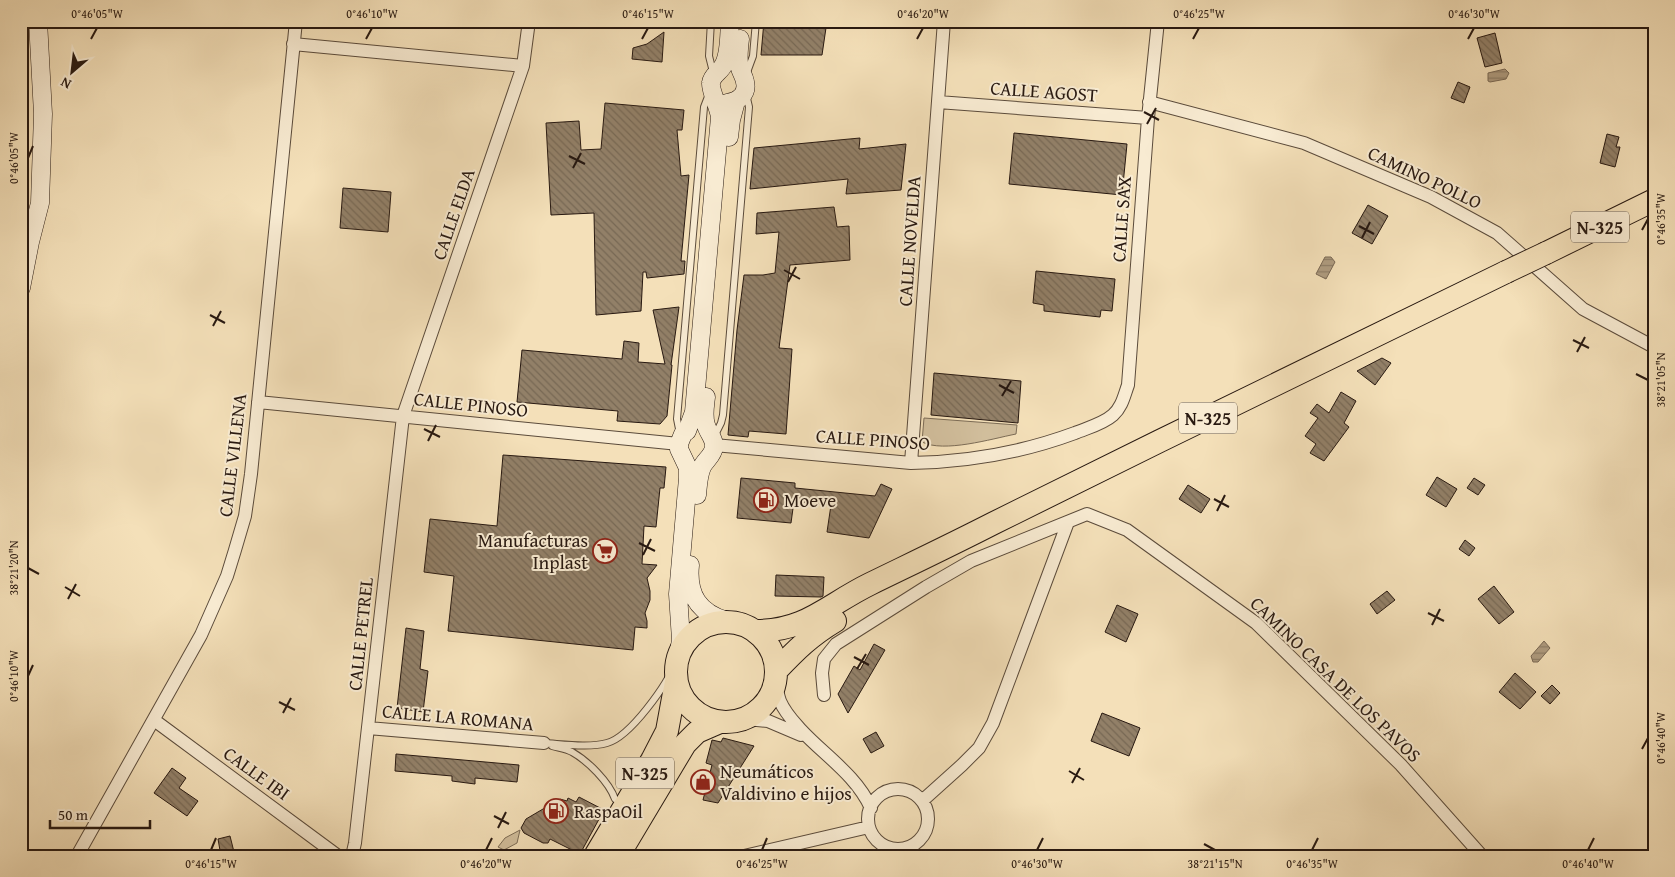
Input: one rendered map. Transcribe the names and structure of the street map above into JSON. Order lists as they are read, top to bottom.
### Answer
{
  "streets": {
    "highway": ["N-325"],
    "street": [
      "CALLE AGOST",
      "CAMINO POLLO",
      "CALLE ELDA",
      "CALLE SAX",
      "CALLE NOVELDA",
      "CALLE PINOSO",
      "CALLE VILLENA",
      "CALLE PETREL",
      "CAMINO CASA DE LOS PAVOS",
      "CALLE LA ROMANA",
      "CALLE IBI"
    ]
  },
  "crossings": [
    ["CALLE AGOST", "CALLE SAX"],
    ["CALLE AGOST", "CALLE NOVELDA"],
    ["CAMINO POLLO", "CALLE SAX"],
    ["CALLE ELDA", "CALLE PINOSO"],
    ["CALLE ELDA", "CALLE PETREL"],
    ["CALLE SAX", "CALLE PINOSO"],
    ["CALLE NOVELDA", "CALLE PINOSO"],
    ["CALLE PINOSO", "CALLE VILLENA"],
    ["CALLE PINOSO", "CALLE PETREL"],
    ["CALLE VILLENA", "CALLE IBI"],
    ["CALLE PETREL", "CALLE LA ROMANA"]
  ],
  "places": {
    "fuel station": ["Moeve", "RaspaOil"],
    "supermarket": ["Manufacturas Inplast"],
    "shop": ["Neumáticos Valdivino e hijos"]
  },
  "scale_bar": "50 m",
  "north": "bottom left",
  "coordinates": [
    "0°46'05\"W",
    "0°46'10\"W",
    "0°46'15\"W",
    "0°46'20\"W",
    "0°46'25\"W",
    "0°46'30\"W",
    "0°46'35\"W",
    "38°21'05\"N",
    "38°21'20\"N",
    "0°46'40\"W",
    "38°21'15\"N"
  ]
}
